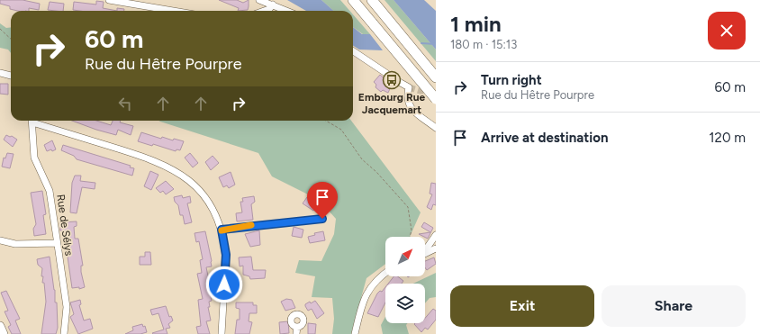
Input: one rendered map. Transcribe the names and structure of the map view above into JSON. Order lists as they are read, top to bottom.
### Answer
{
  "streets": {
    "street": ["Rue de Sélys"]
  },
  "places": {
    "bus stop": ["Embourg Rue Jacquemart"]
  },
  "north": "top right",
  "page": {
    "heading": ["1 min", "180 m · 15:13"],
    "turn": ["60 m", "Rue du Hêtre Pourpre"],
    "list": [
      {
        "name": "Turn right",
        "note": "Rue du Hêtre Pourpre",
        "value": "60 m"
      },
      {
        "name": "Arrive at destination",
        "value": "120 m"
      }
    ],
    "buttons": ["Exit", "Share"]
  }
}
